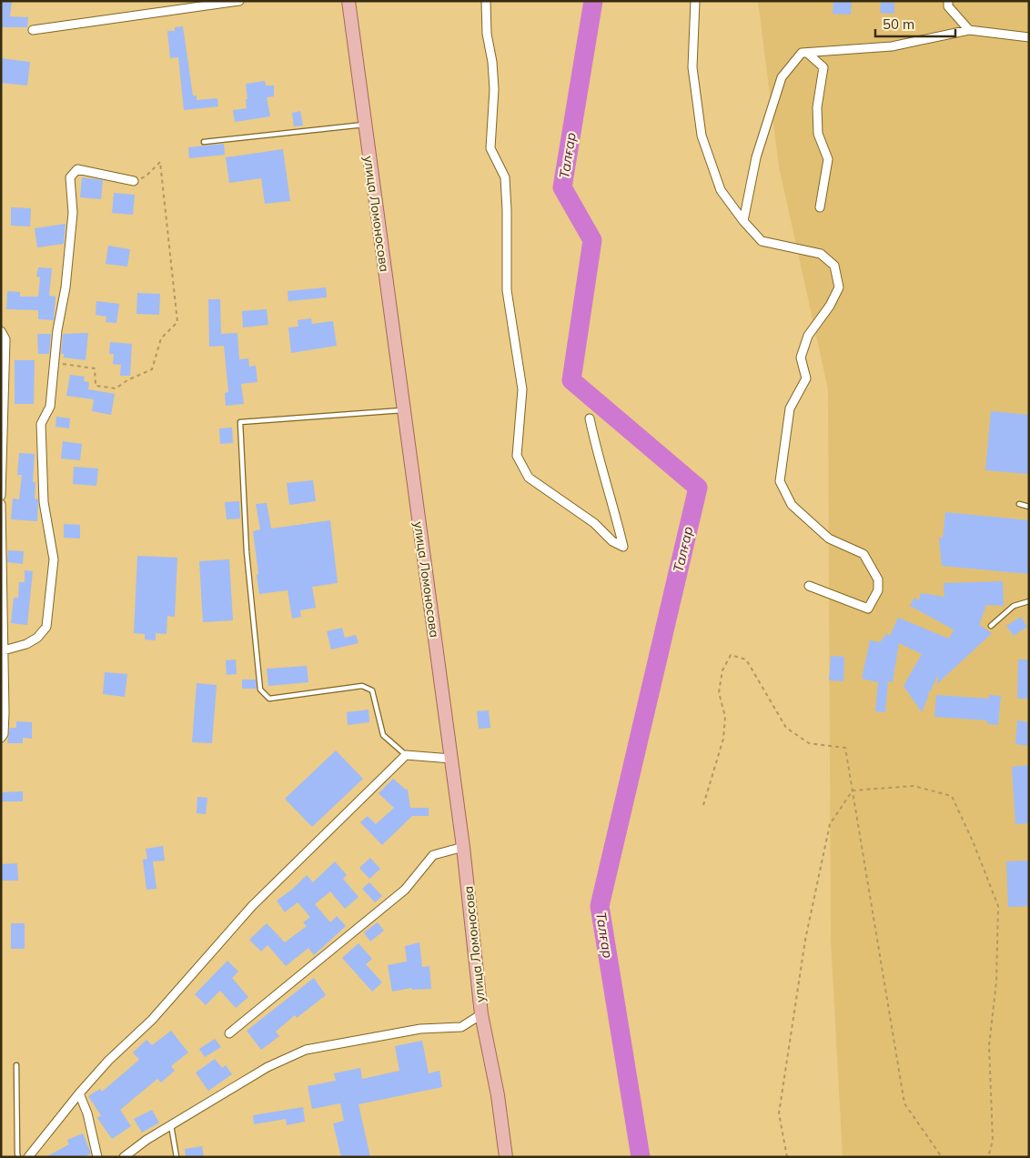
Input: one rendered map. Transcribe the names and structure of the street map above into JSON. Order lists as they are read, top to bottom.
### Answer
{
  "streets": {
    "main road": ["улица Ломоносова"]
  },
  "water": ["Талғар"],
  "scale_bar": "50 m"
}
